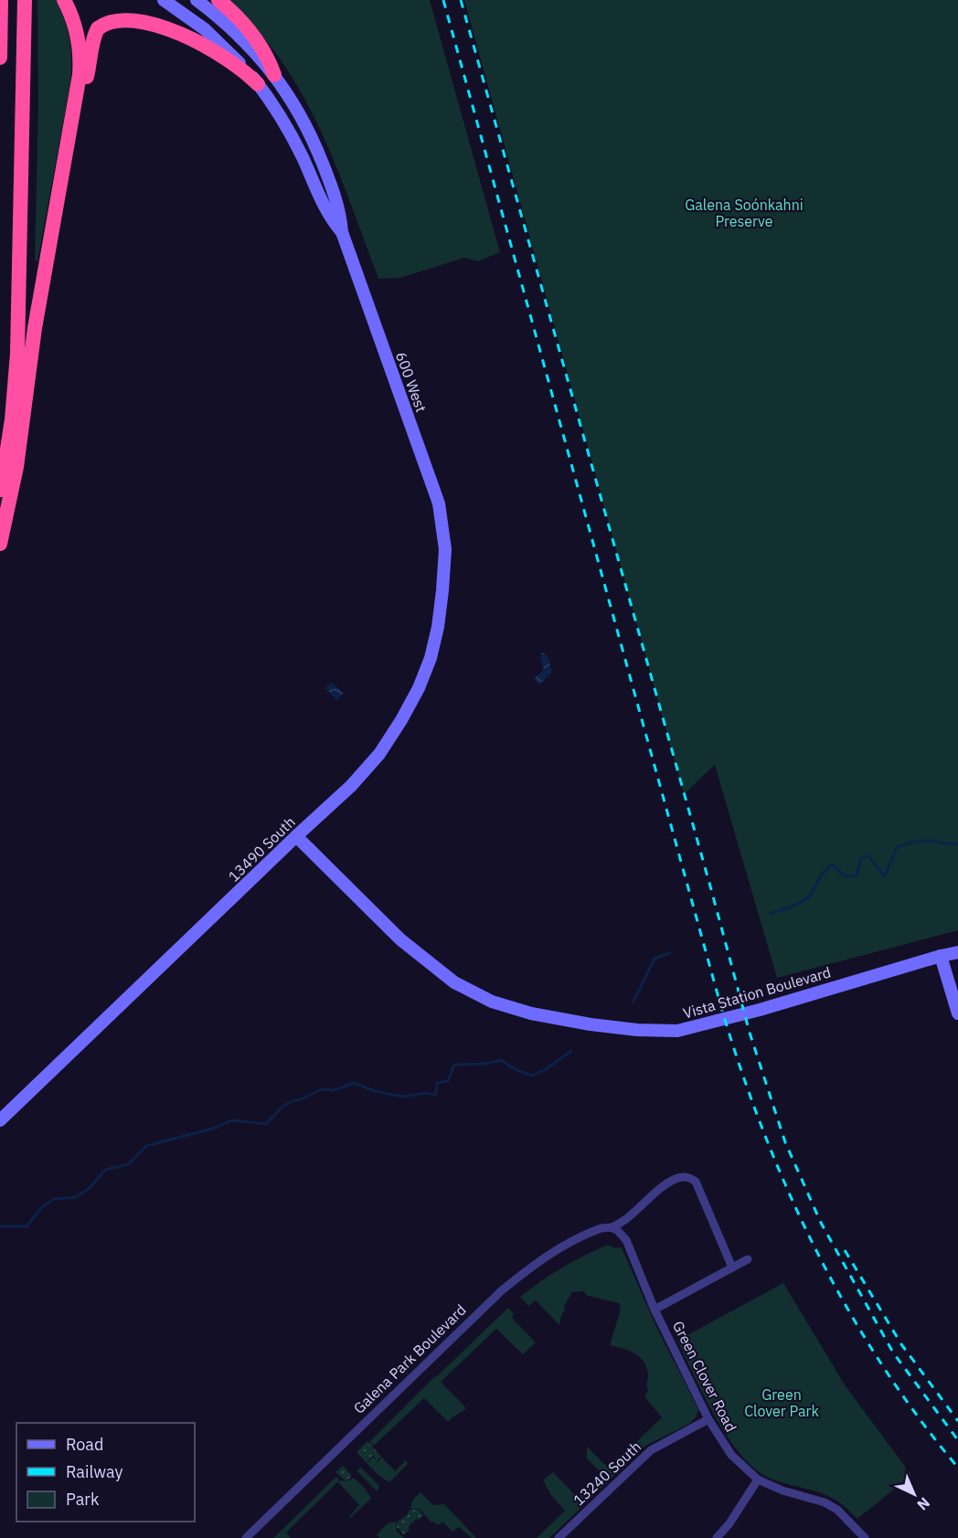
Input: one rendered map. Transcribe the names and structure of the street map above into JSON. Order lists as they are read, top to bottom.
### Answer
{
  "streets": {
    "main road": ["600 West", "13490 South", "Vista Station Boulevard"],
    "street": ["Galena Park Boulevard", "Green Clover Road", "13240 South"]
  },
  "crossings": [
    ["600 West", "13490 South"],
    ["13490 South", "Vista Station Boulevard"],
    ["Galena Park Boulevard", "Green Clover Road"],
    ["Green Clover Road", "13240 South"]
  ],
  "parks": ["Galena Soónkahni Preserve", "Green Clover Park"],
  "legend": ["Road", "Railway", "Park"],
  "north": "bottom right"
}
